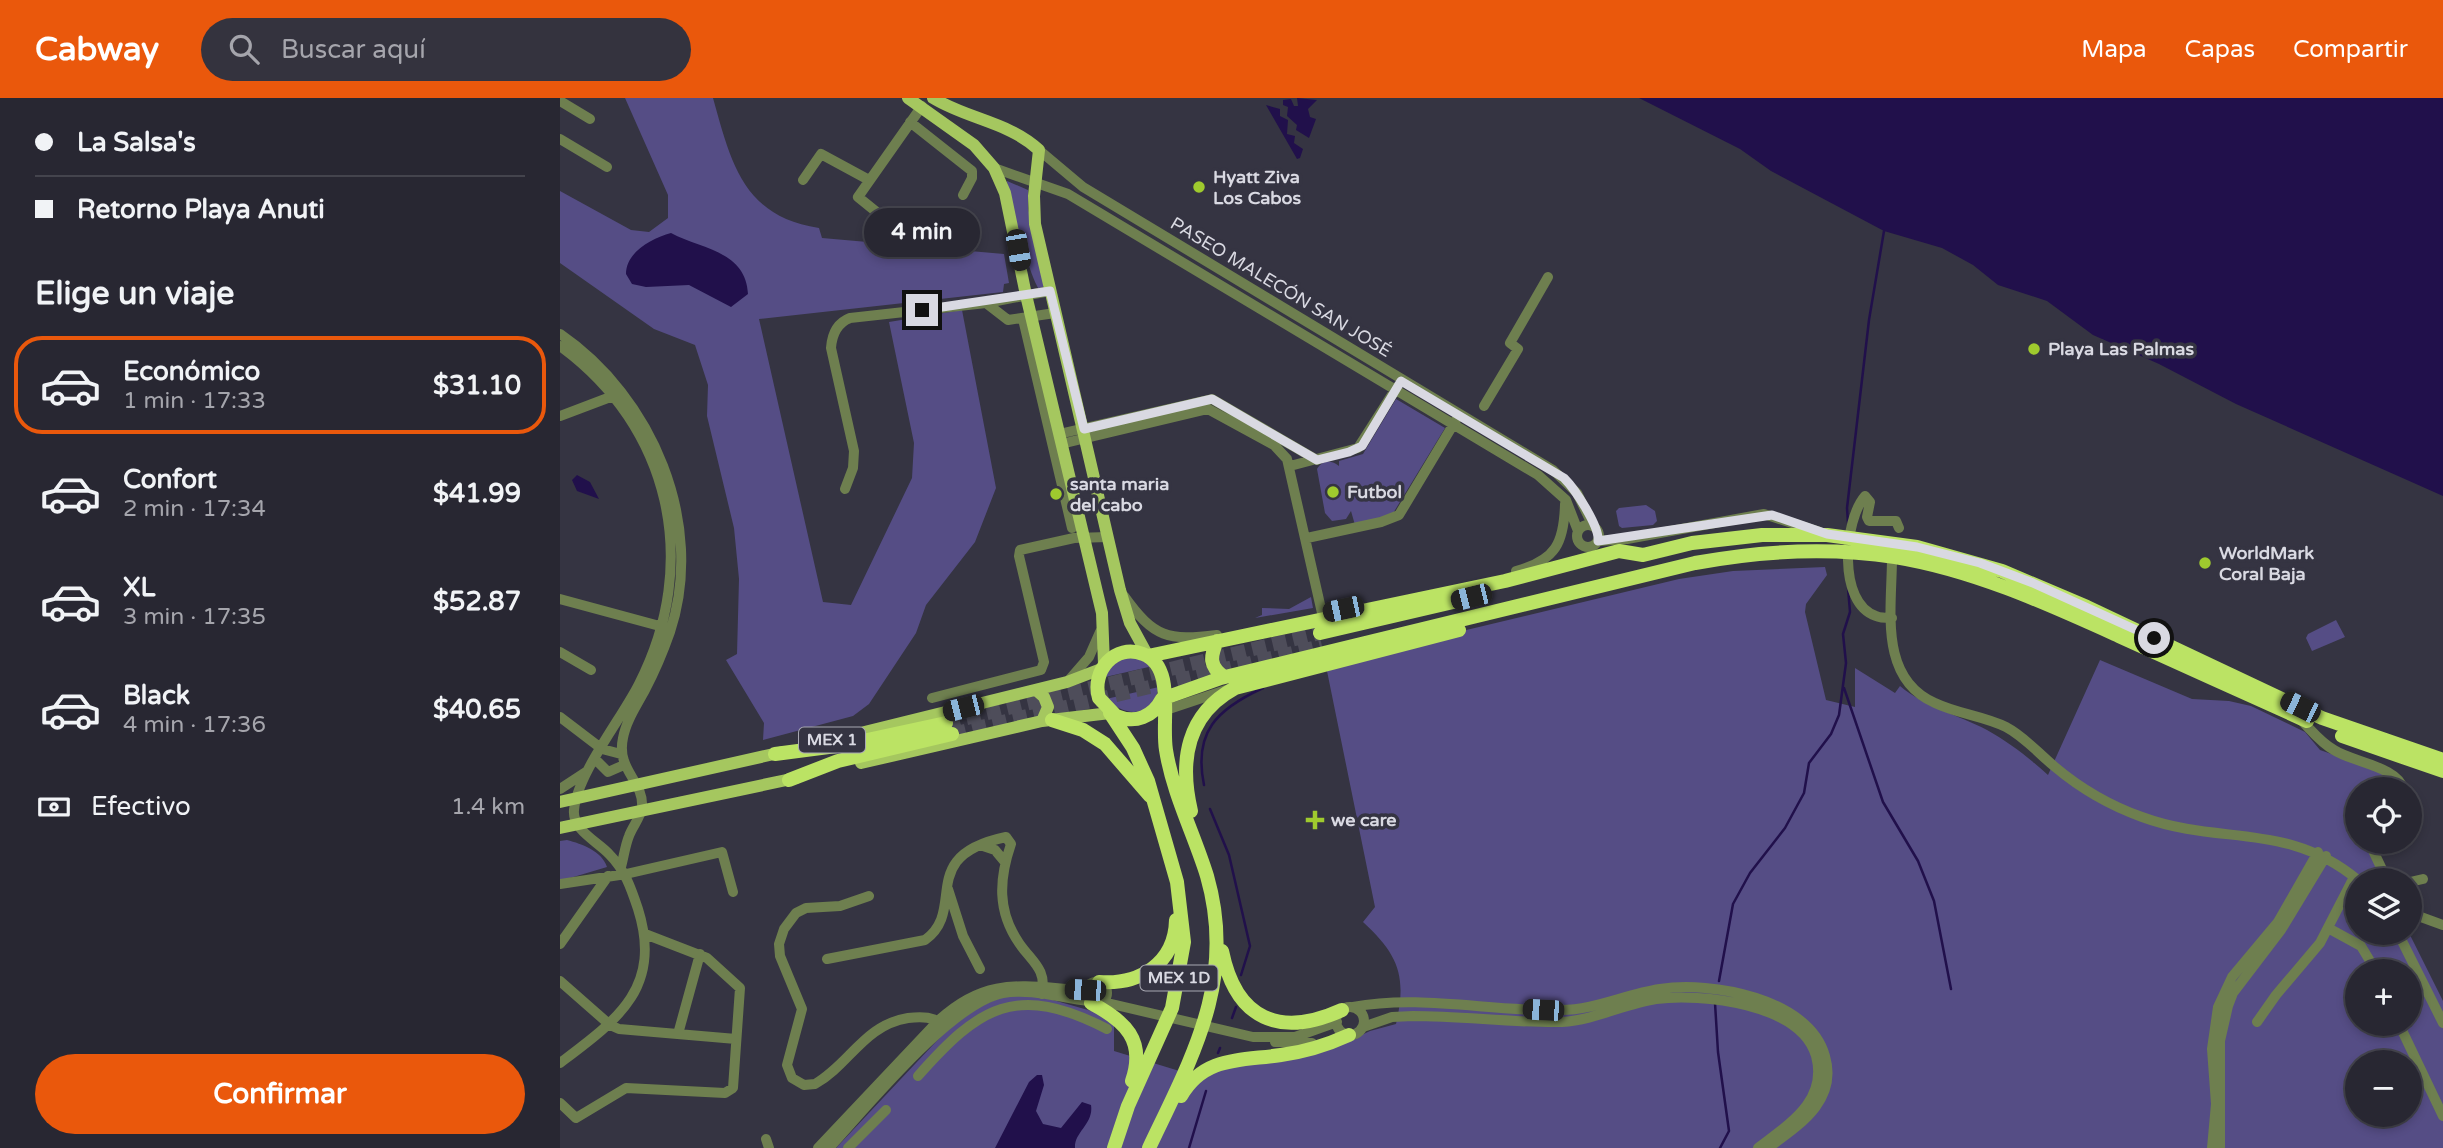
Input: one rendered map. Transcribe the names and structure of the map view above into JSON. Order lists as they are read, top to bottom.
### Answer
{
  "streets": {
    "highway": ["MEX 1D"],
    "main road": ["PASEO MALECÓN SAN JOSÉ", "MEX 1"]
  },
  "crossings": [
    ["MEX 1", "MEX 1D"]
  ],
  "places": {
    "other": [
      "Hyatt Ziva Los Cabos",
      "Playa Las Palmas",
      "Futbol",
      "santa maria del cabo",
      "WorldMark Coral Baja"
    ],
    "health": ["we care"]
  },
  "page": {
    "header": "Cabway",
    "search": "Buscar aquí",
    "nav": ["Mapa", "Capas", "Compartir"],
    "banner": ["La Salsa's", "Retorno Playa Anuti"],
    "bubble": "4 min",
    "heading": "Elige un viaje",
    "list": [
      {
        "name": "Económico",
        "note": "1 min · 17:33",
        "value": "$31.10"
      },
      {
        "name": "Confort",
        "note": "2 min · 17:34",
        "value": "$41.99"
      },
      {
        "name": "XL",
        "note": "3 min · 17:35",
        "value": "$52.87"
      },
      {
        "name": "Black",
        "note": "4 min · 17:36",
        "value": "$40.65"
      }
    ],
    "pay": ["Efectivo", "1.4 km"],
    "map_buttons": ["+", "−"],
    "buttons": "Confirmar"
  }
}
